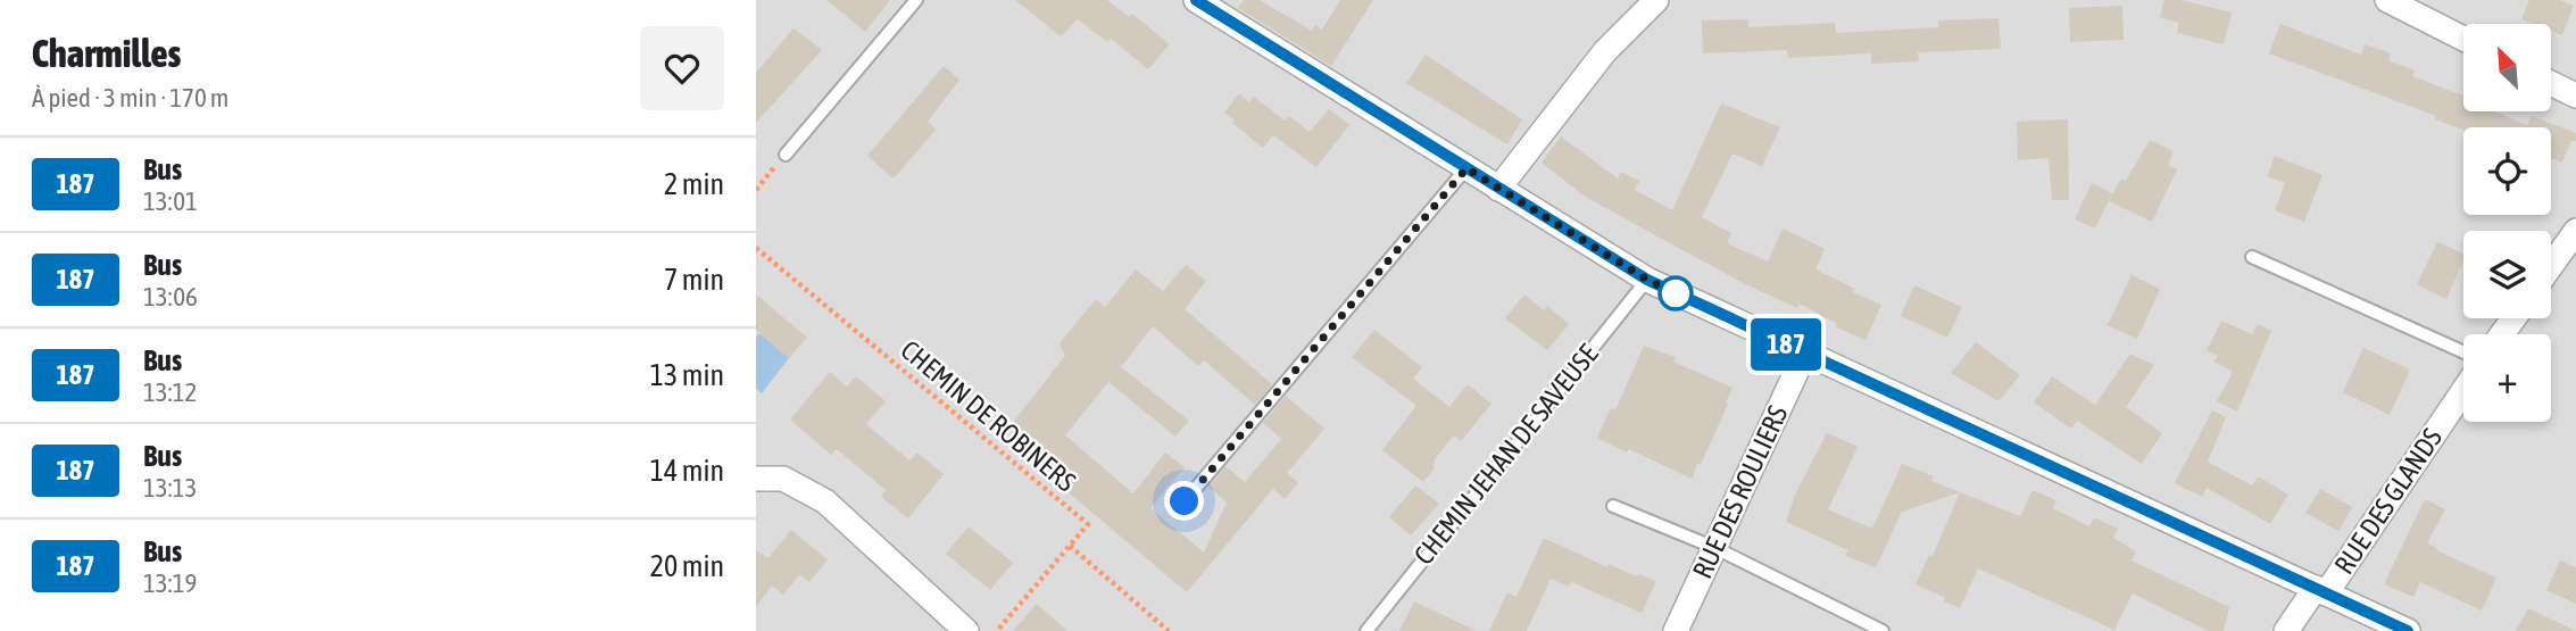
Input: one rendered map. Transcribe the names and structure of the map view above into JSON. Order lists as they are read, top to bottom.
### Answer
{
  "streets": {
    "street": ["RUE DES ROULIERS", "RUE DES GLANDS"],
    "lane": ["CHEMIN JEHAN DE SAVEUSE"],
    "path": ["CHEMIN DE ROBINERS"]
  },
  "lines": ["bus line 187"],
  "north": "top left",
  "page": {
    "heading": ["Charmilles", "À pied · 3 min · 170 m"],
    "on_map": "187",
    "map_buttons": "+",
    "list": [
      {
        "mark": "187",
        "name": "Bus",
        "note": "13:01",
        "value": "2 min"
      },
      {
        "mark": "187",
        "name": "Bus",
        "note": "13:06",
        "value": "7 min"
      },
      {
        "mark": "187",
        "name": "Bus",
        "note": "13:12",
        "value": "13 min"
      },
      {
        "mark": "187",
        "name": "Bus",
        "note": "13:13",
        "value": "14 min"
      },
      {
        "mark": "187",
        "name": "Bus",
        "note": "13:19",
        "value": "20 min"
      }
    ]
  }
}
